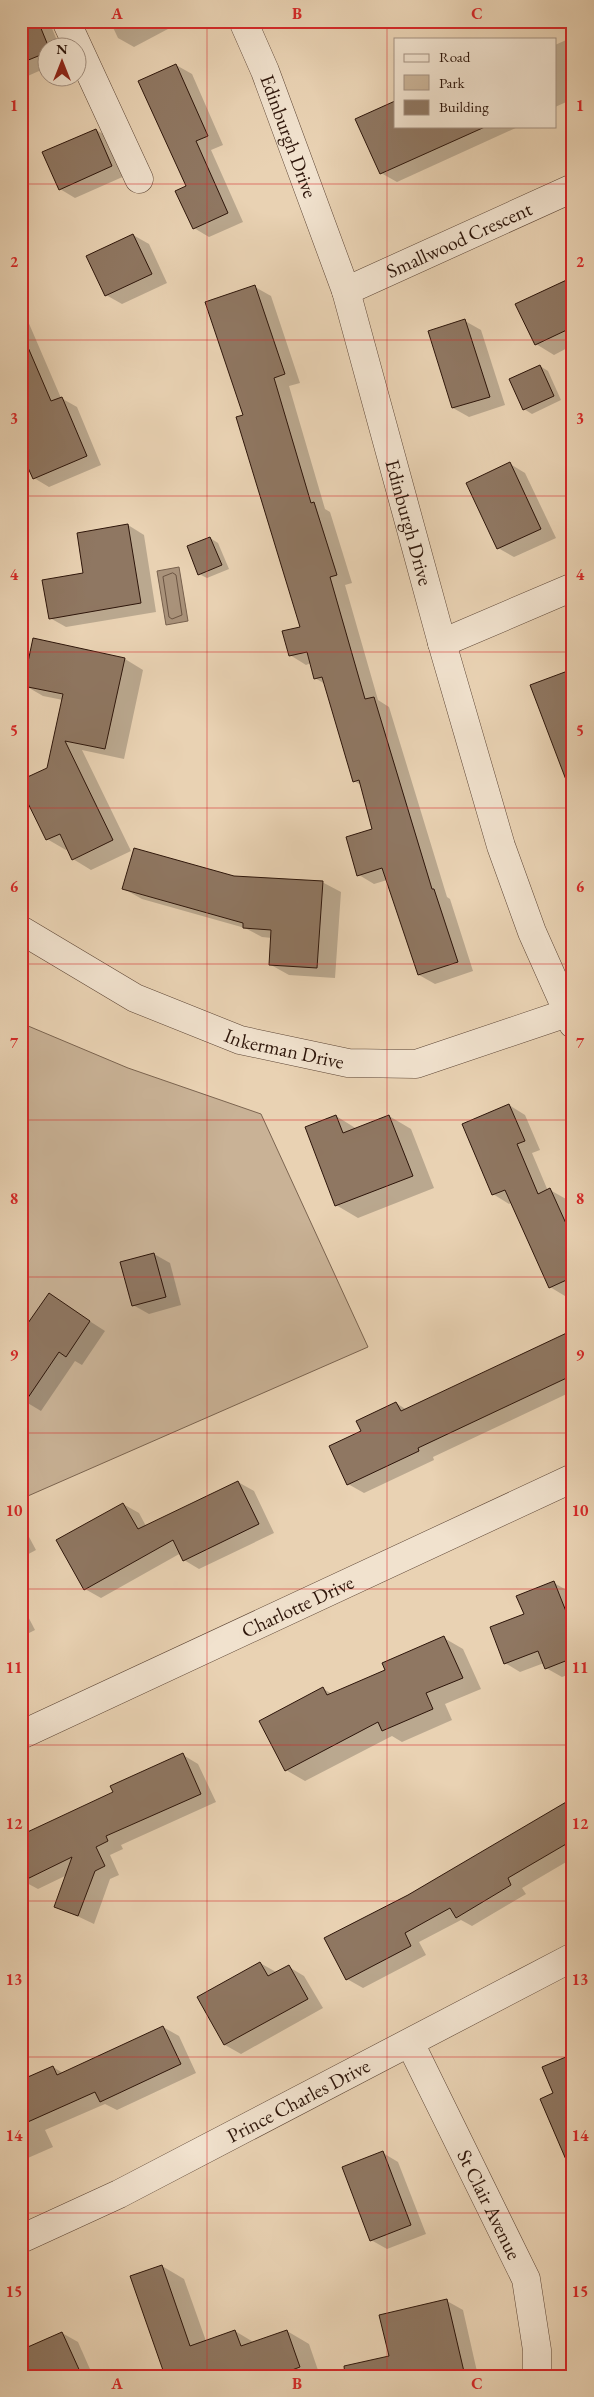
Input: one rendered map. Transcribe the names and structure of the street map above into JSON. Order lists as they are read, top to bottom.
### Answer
{
  "streets": {
    "street": [
      "Edinburgh Drive",
      "Smallwood Crescent",
      "Inkerman Drive",
      "Charlotte Drive",
      "Prince Charles Drive",
      "St Clair Avenue"
    ]
  },
  "crossings": [
    ["Edinburgh Drive", "Smallwood Crescent"],
    ["Edinburgh Drive", "Inkerman Drive"],
    ["Prince Charles Drive", "St Clair Avenue"]
  ],
  "legend": ["Road", "Park", "Building"],
  "north": "top",
  "grid": {
    "columns": ["A", "B", "C"],
    "rows": [
      "1",
      "2",
      "3",
      "4",
      "5",
      "6",
      "7",
      "8",
      "9",
      "10",
      "11",
      "12",
      "13",
      "14",
      "15"
    ]
  }
}
